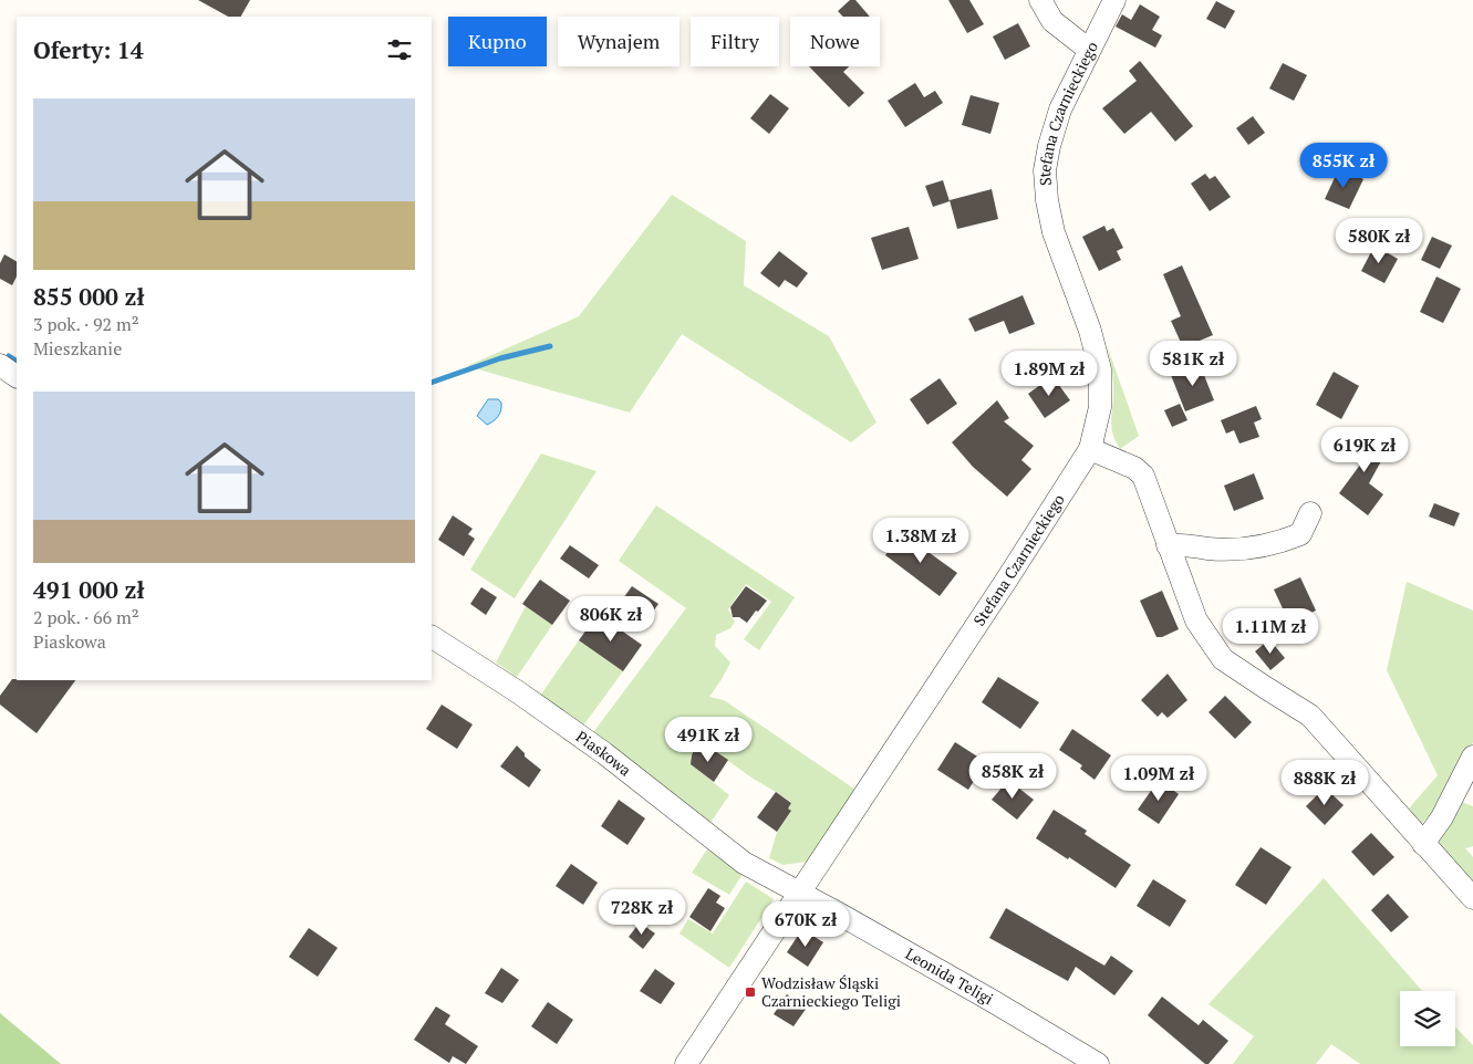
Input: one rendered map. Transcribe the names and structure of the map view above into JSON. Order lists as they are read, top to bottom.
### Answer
{
  "streets": {
    "street": ["Stefana Czarnieckiego", "Piaskowa", "Leonida Teligi"]
  },
  "crossings": [
    ["Stefana Czarnieckiego", "Piaskowa"],
    ["Stefana Czarnieckiego", "Leonida Teligi"],
    ["Piaskowa", "Leonida Teligi"]
  ],
  "places": {
    "transit": ["Wodzisław Śląski Czarnieckiego Teligi"]
  },
  "page": {
    "chip": [
      "Kupno",
      "Wynajem",
      "Filtry",
      "Nowe"
    ],
    "heading": "Oferty: 14",
    "list": [
      {
        "name": "855 000 zł",
        "note": "3 pok. · 92 m² · Mieszkanie"
      },
      {
        "name": "491 000 zł",
        "note": "2 pok. · 66 m² · Piaskowa"
      }
    ],
    "price": [
      "855K zł",
      "580K zł",
      "581K zł",
      "1.89M zł",
      "619K zł",
      "1.38M zł",
      "806K zł",
      "1.11M zł",
      "491K zł",
      "858K zł",
      "1.09M zł",
      "888K zł",
      "728K zł",
      "670K zł"
    ]
  }
}
